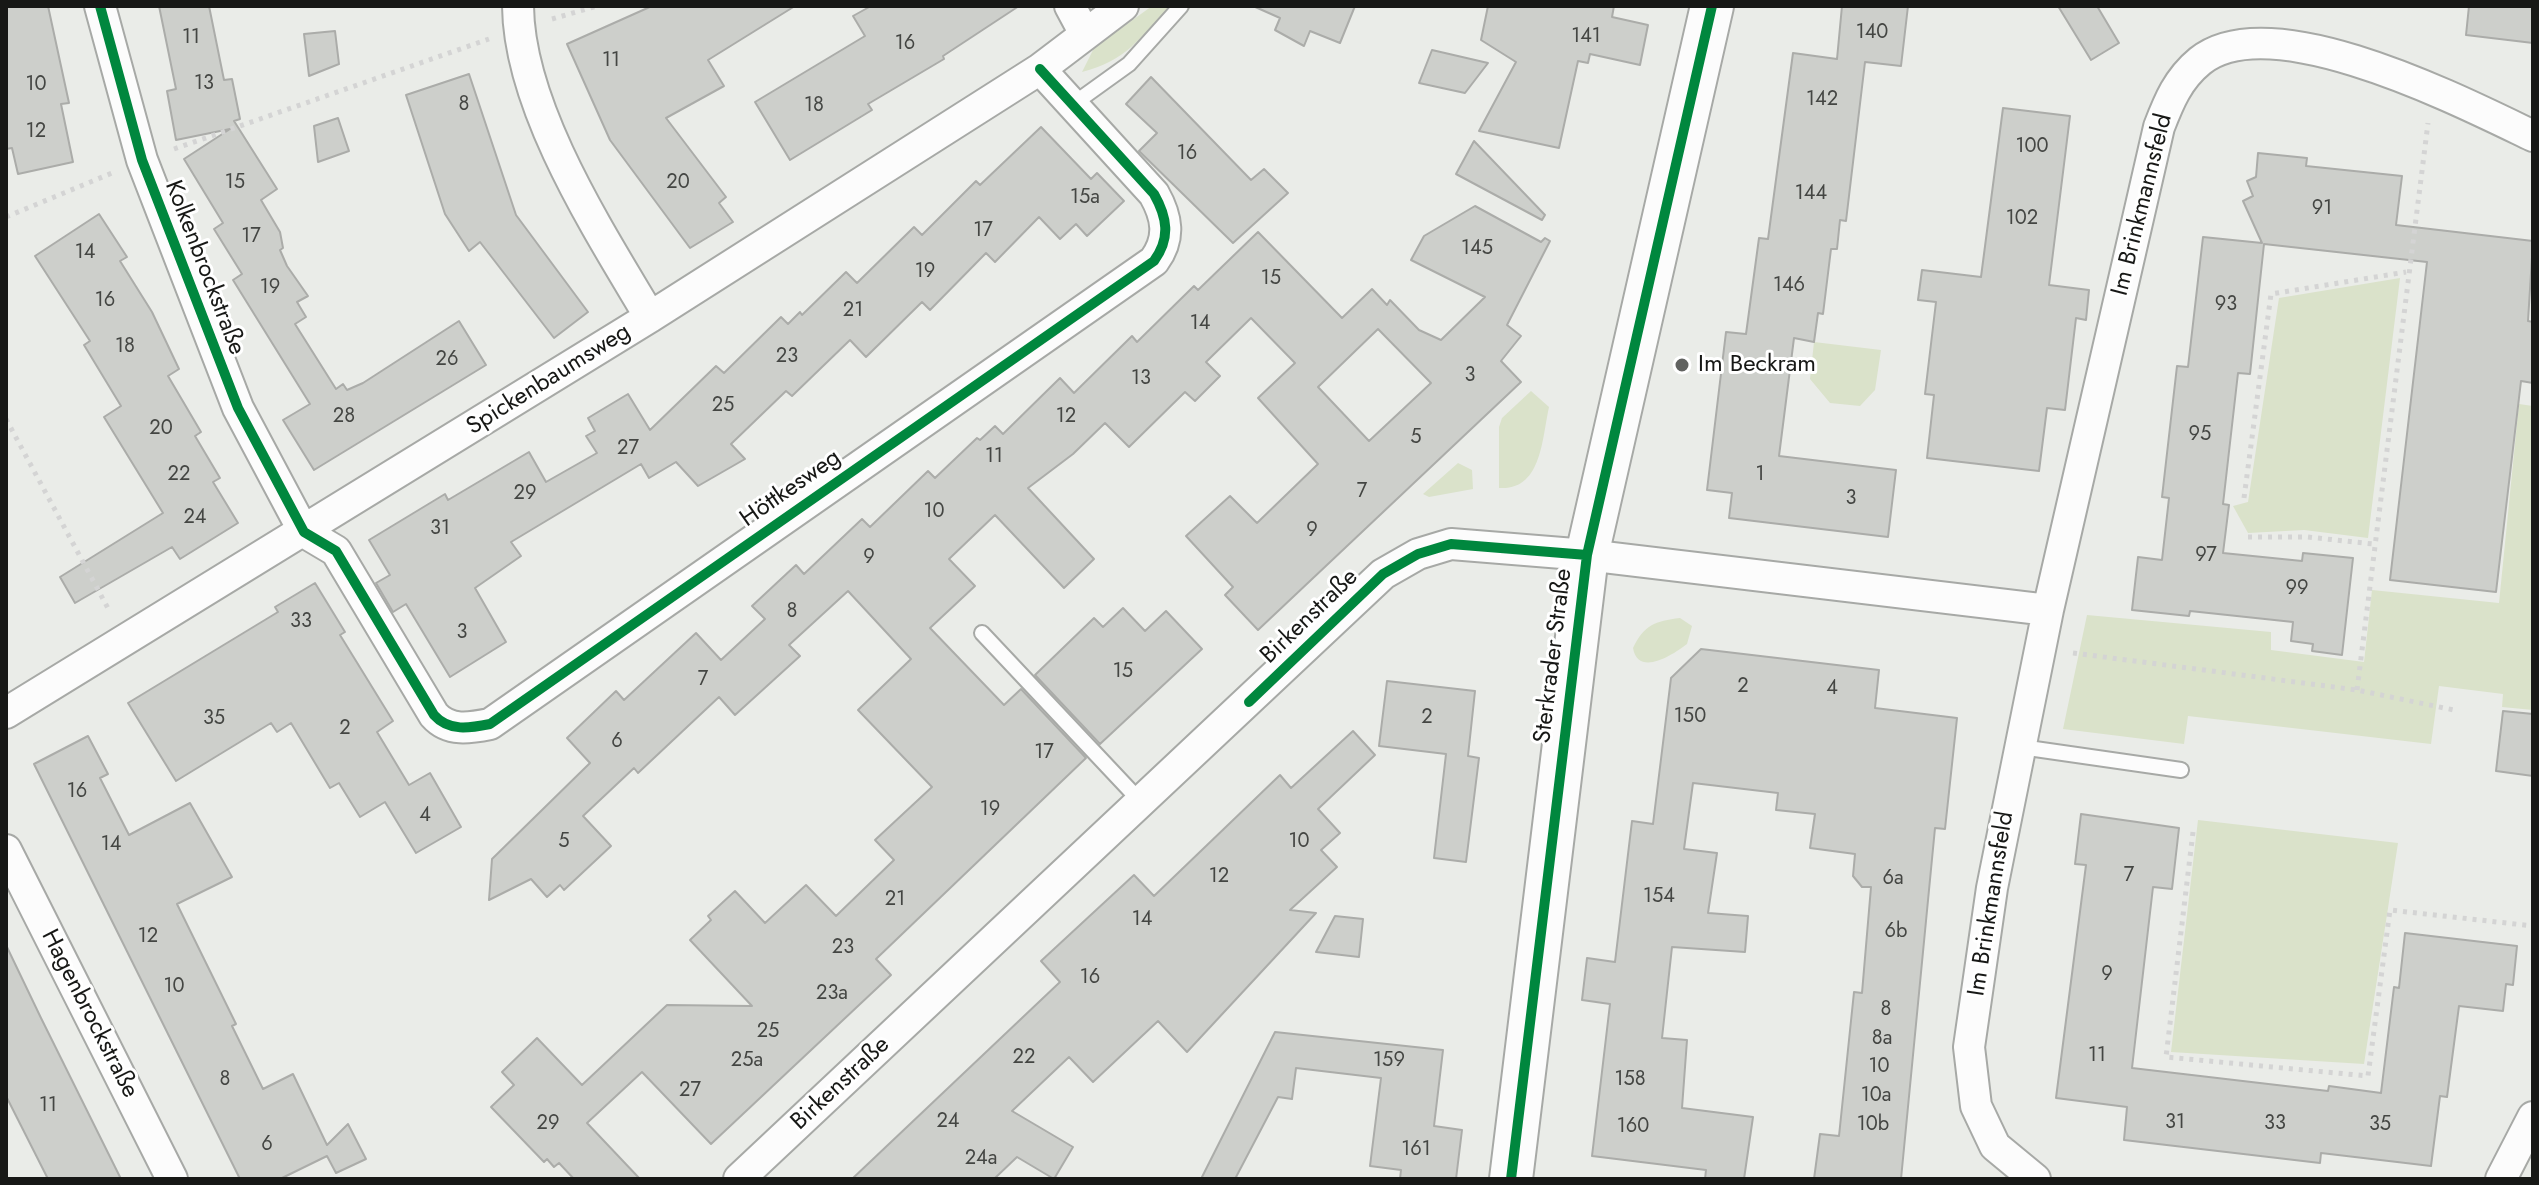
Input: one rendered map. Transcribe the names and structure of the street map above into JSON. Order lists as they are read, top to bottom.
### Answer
{
  "streets": {
    "main road": ["Sterkrader Straße"],
    "street": [
      "Im Brinkmannsfeld",
      "Kolkenbrockstraße",
      "Spickenbaumsweg",
      "Höttkesweg",
      "Birkenstraße",
      "Hagenbrockstraße"
    ]
  },
  "crossings": [
    ["Kolkenbrockstraße", "Spickenbaumsweg"],
    ["Kolkenbrockstraße", "Höttkesweg"],
    ["Spickenbaumsweg", "Höttkesweg"],
    ["Birkenstraße", "Sterkrader Straße"]
  ],
  "places": ["Im Beckram"],
  "house_numbers": [
    "140",
    "141",
    "11",
    "16",
    "11",
    "13",
    "10",
    "142",
    "8",
    "18",
    "12",
    "100",
    "16",
    "15",
    "20",
    "144",
    "15a",
    "91",
    "102",
    "17",
    "17",
    "145",
    "14",
    "19",
    "15",
    "146",
    "19",
    "16",
    "93",
    "21",
    "14",
    "18",
    "23",
    "26",
    "3",
    "13",
    "25",
    "28",
    "12",
    "20",
    "95",
    "5",
    "27",
    "11",
    "22",
    "1",
    "7",
    "29",
    "3",
    "10",
    "24",
    "31",
    "9",
    "97",
    "9",
    "99",
    "8",
    "33",
    "3",
    "15",
    "7",
    "2",
    "4",
    "150",
    "2",
    "35",
    "2",
    "6",
    "17",
    "16",
    "19",
    "4",
    "5",
    "10",
    "14",
    "7",
    "12",
    "6a",
    "154",
    "21",
    "14",
    "6b",
    "12",
    "23",
    "9",
    "16",
    "10",
    "23a",
    "8",
    "25",
    "8a",
    "11",
    "22",
    "25a",
    "159",
    "10",
    "8",
    "158",
    "27",
    "10a",
    "11",
    "24",
    "31",
    "29",
    "33",
    "10b",
    "35",
    "160",
    "6",
    "161",
    "24a"
  ]
}
